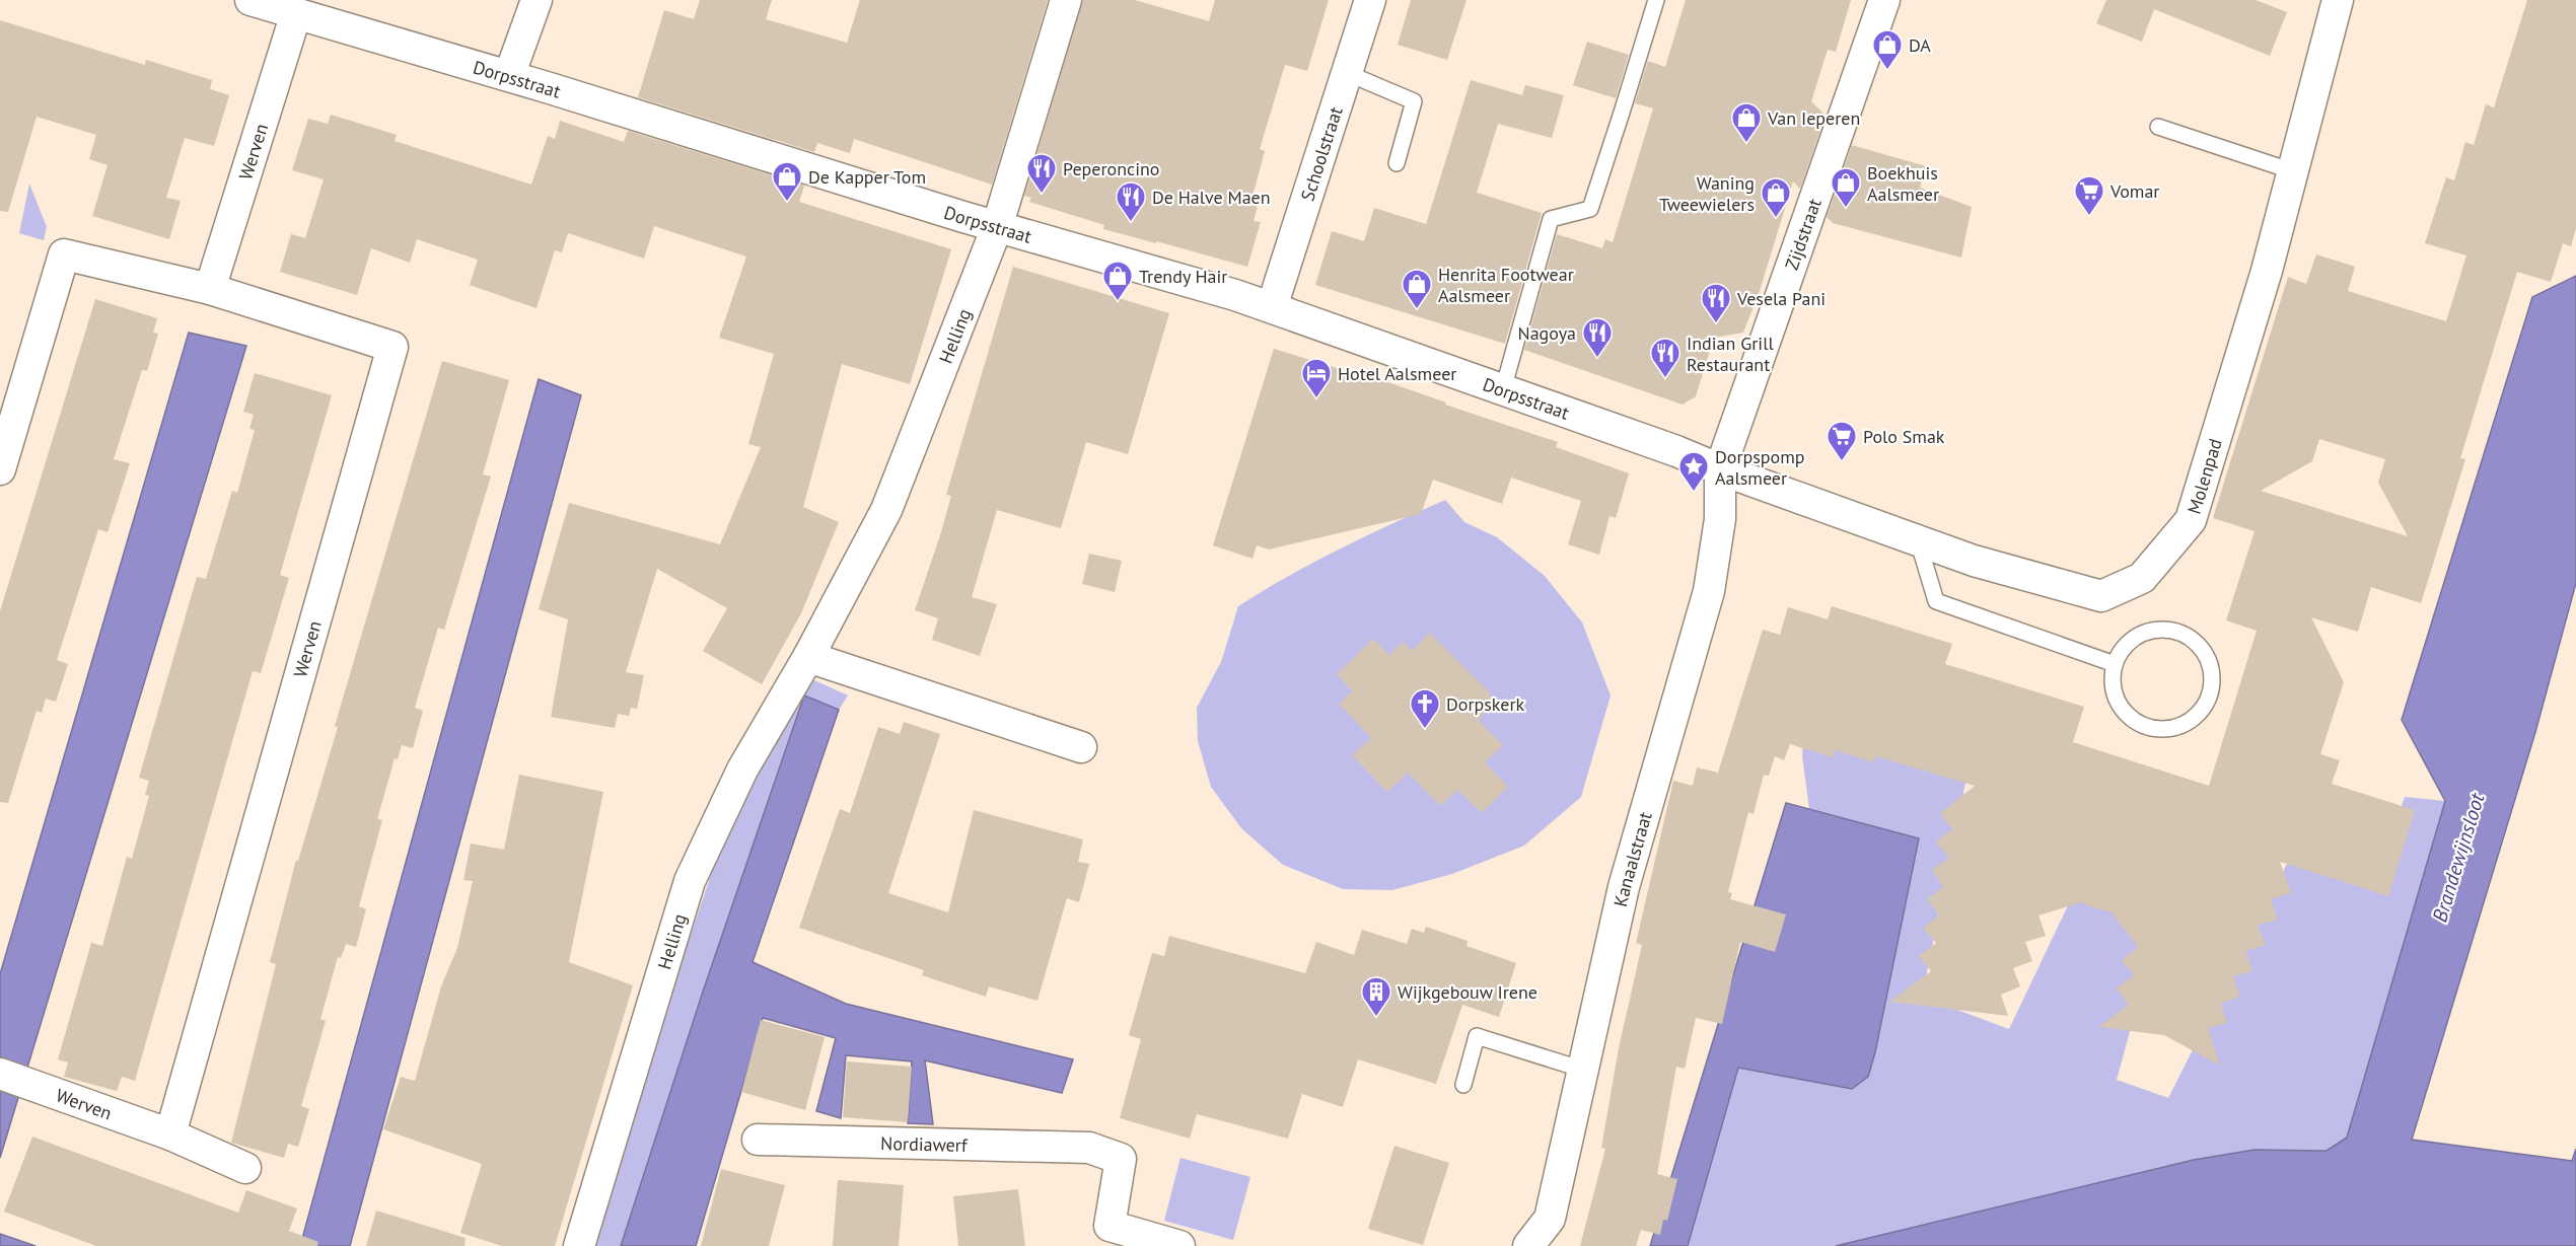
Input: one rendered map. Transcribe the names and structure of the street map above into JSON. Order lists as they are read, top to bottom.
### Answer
{
  "streets": {
    "street": [
      "Dorpsstraat",
      "Werven",
      "Schoolstraat",
      "Zijdstraat",
      "Helling",
      "Molenpad",
      "Kanaalstraat",
      "Nordiawerf"
    ]
  },
  "crossings": [
    ["Dorpsstraat", "Werven"],
    ["Dorpsstraat", "Schoolstraat"],
    ["Dorpsstraat", "Zijdstraat"],
    ["Dorpsstraat", "Helling"],
    ["Dorpsstraat", "Molenpad"],
    ["Dorpsstraat", "Kanaalstraat"],
    ["Zijdstraat", "Molenpad"],
    ["Zijdstraat", "Kanaalstraat"],
    ["Molenpad", "Kanaalstraat"]
  ],
  "water": ["Brandewijnsloot"],
  "places": {
    "shop": [
      "DA",
      "Van Ieperen",
      "De Kapper Tom",
      "Boekhuis Aalsmeer",
      "Waning Tweewielers",
      "Trendy Hair",
      "Henrita Footwear Aalsmeer"
    ],
    "restaurant": [
      "Peperoncino",
      "De Halve Maen",
      "Vesela Pani",
      "Nagoya",
      "Indian Grill Restaurant"
    ],
    "supermarket": ["Vomar", "Polo Smak"],
    "hotel": ["Hotel Aalsmeer"],
    "place": ["Dorpspomp Aalsmeer"],
    "church": ["Dorpskerk"],
    "building": ["Wijkgebouw Irene"]
  }
}
